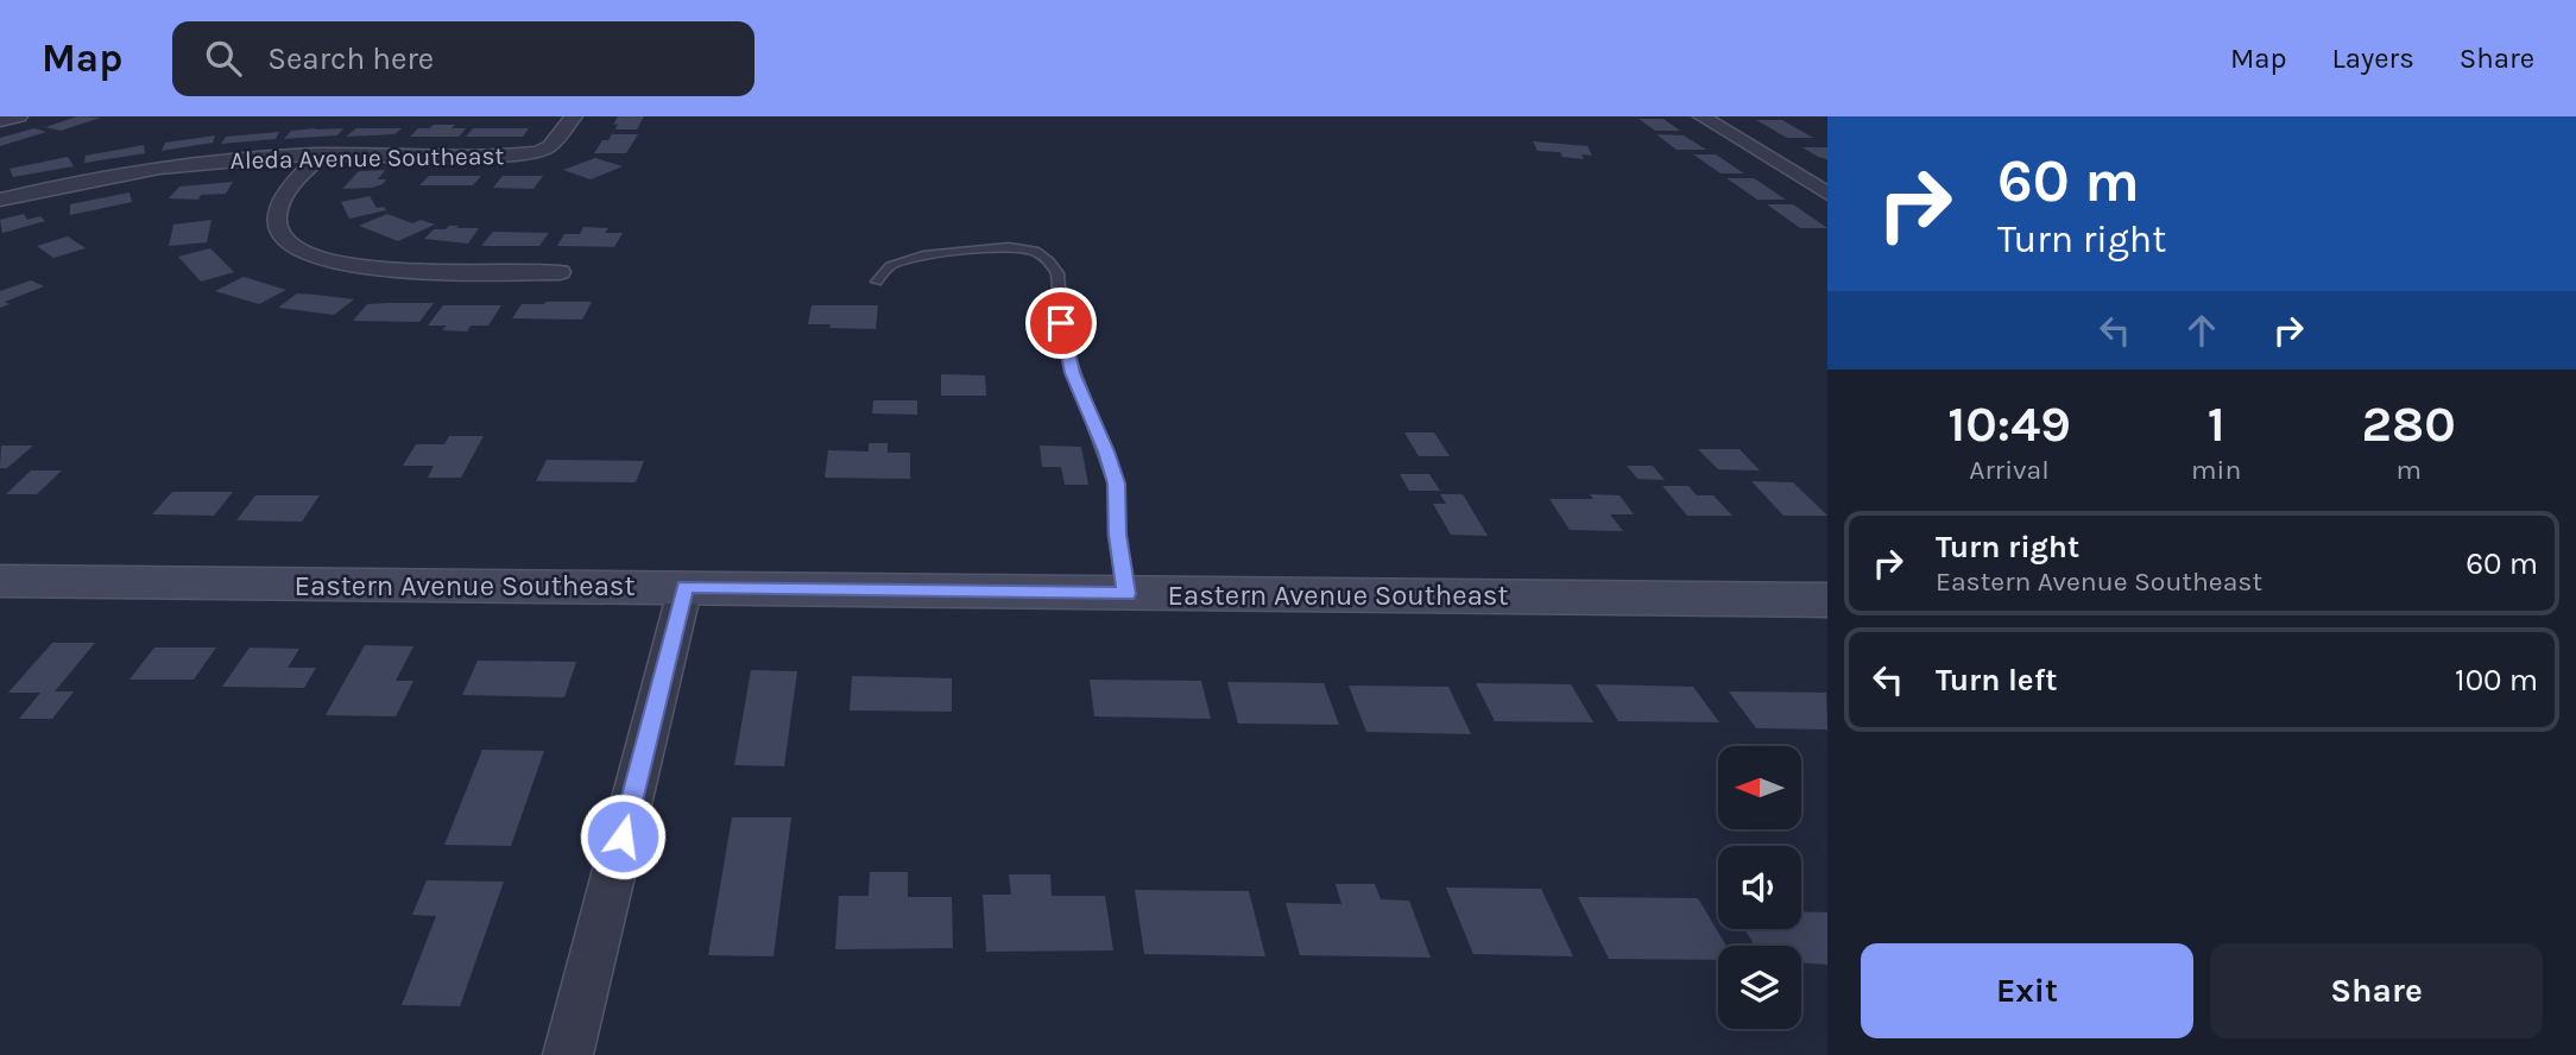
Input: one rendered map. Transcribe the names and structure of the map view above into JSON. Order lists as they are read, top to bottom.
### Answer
{
  "streets": {
    "street": ["Aleda Avenue Southeast", "Eastern Avenue Southeast"]
  },
  "north": "left",
  "page": {
    "header": "Map",
    "search": "Search here",
    "nav": ["Map", "Layers", "Share"],
    "turn": ["60 m", "Turn right"],
    "eta": [
      "10:49",
      "Arrival",
      "1",
      "min",
      "280",
      "m"
    ],
    "list": [
      {
        "name": "Turn right",
        "note": "Eastern Avenue Southeast",
        "value": "60 m"
      },
      {
        "name": "Turn left",
        "value": "100 m"
      }
    ],
    "buttons": ["Exit", "Share"]
  }
}
